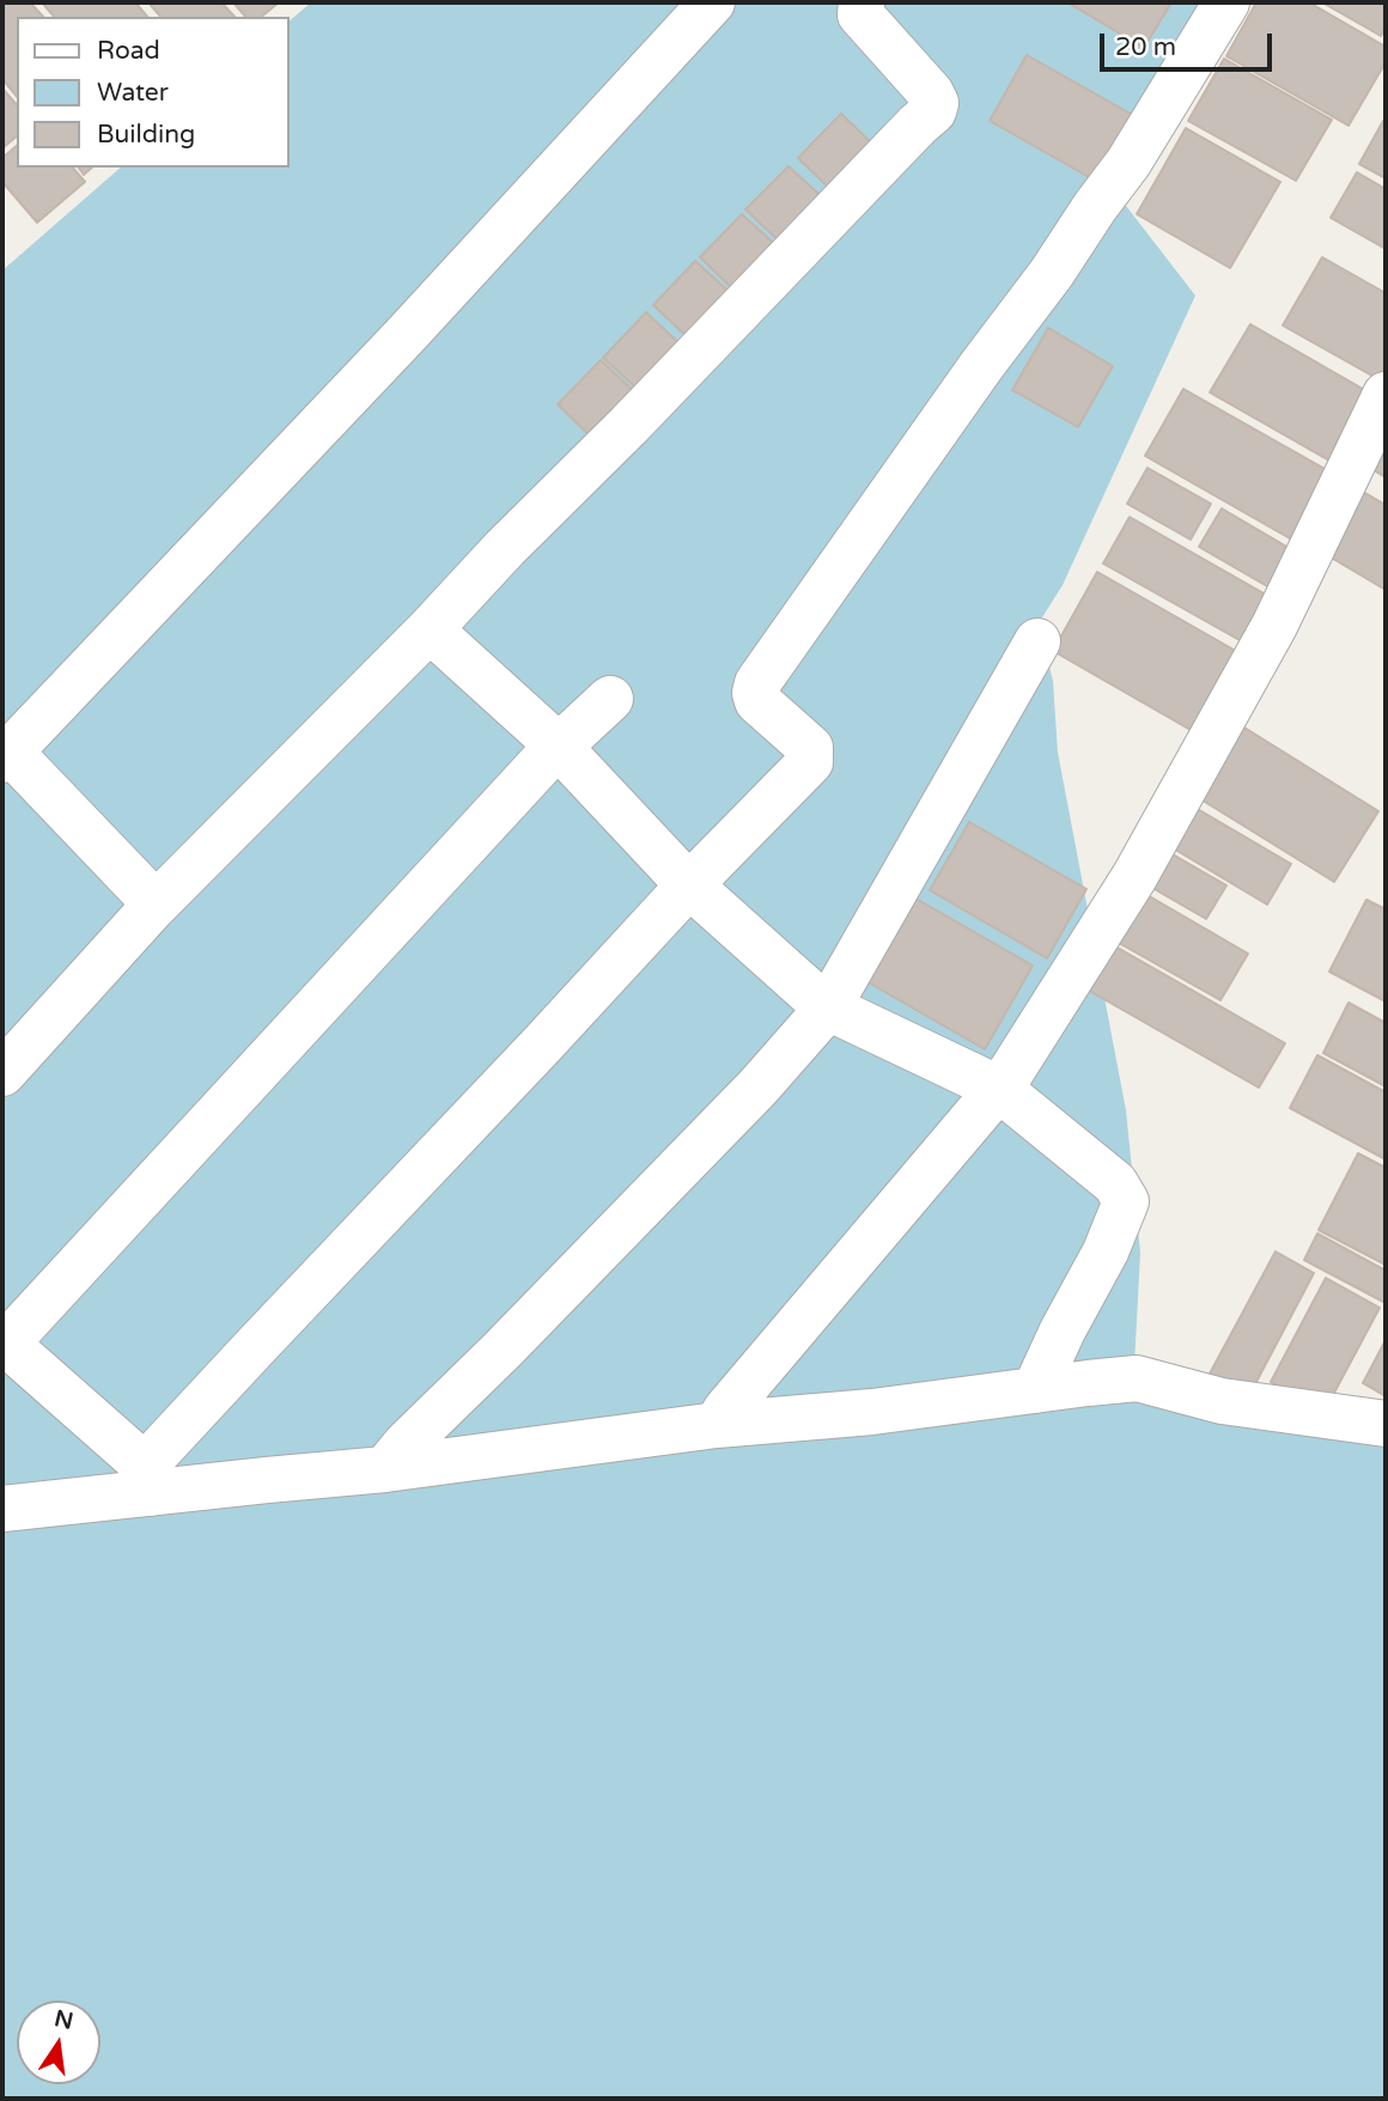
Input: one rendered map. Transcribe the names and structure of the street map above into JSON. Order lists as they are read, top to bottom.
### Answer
{
  "legend": ["Road", "Water", "Building"],
  "scale_bar": "20 m",
  "north": "top"
}
